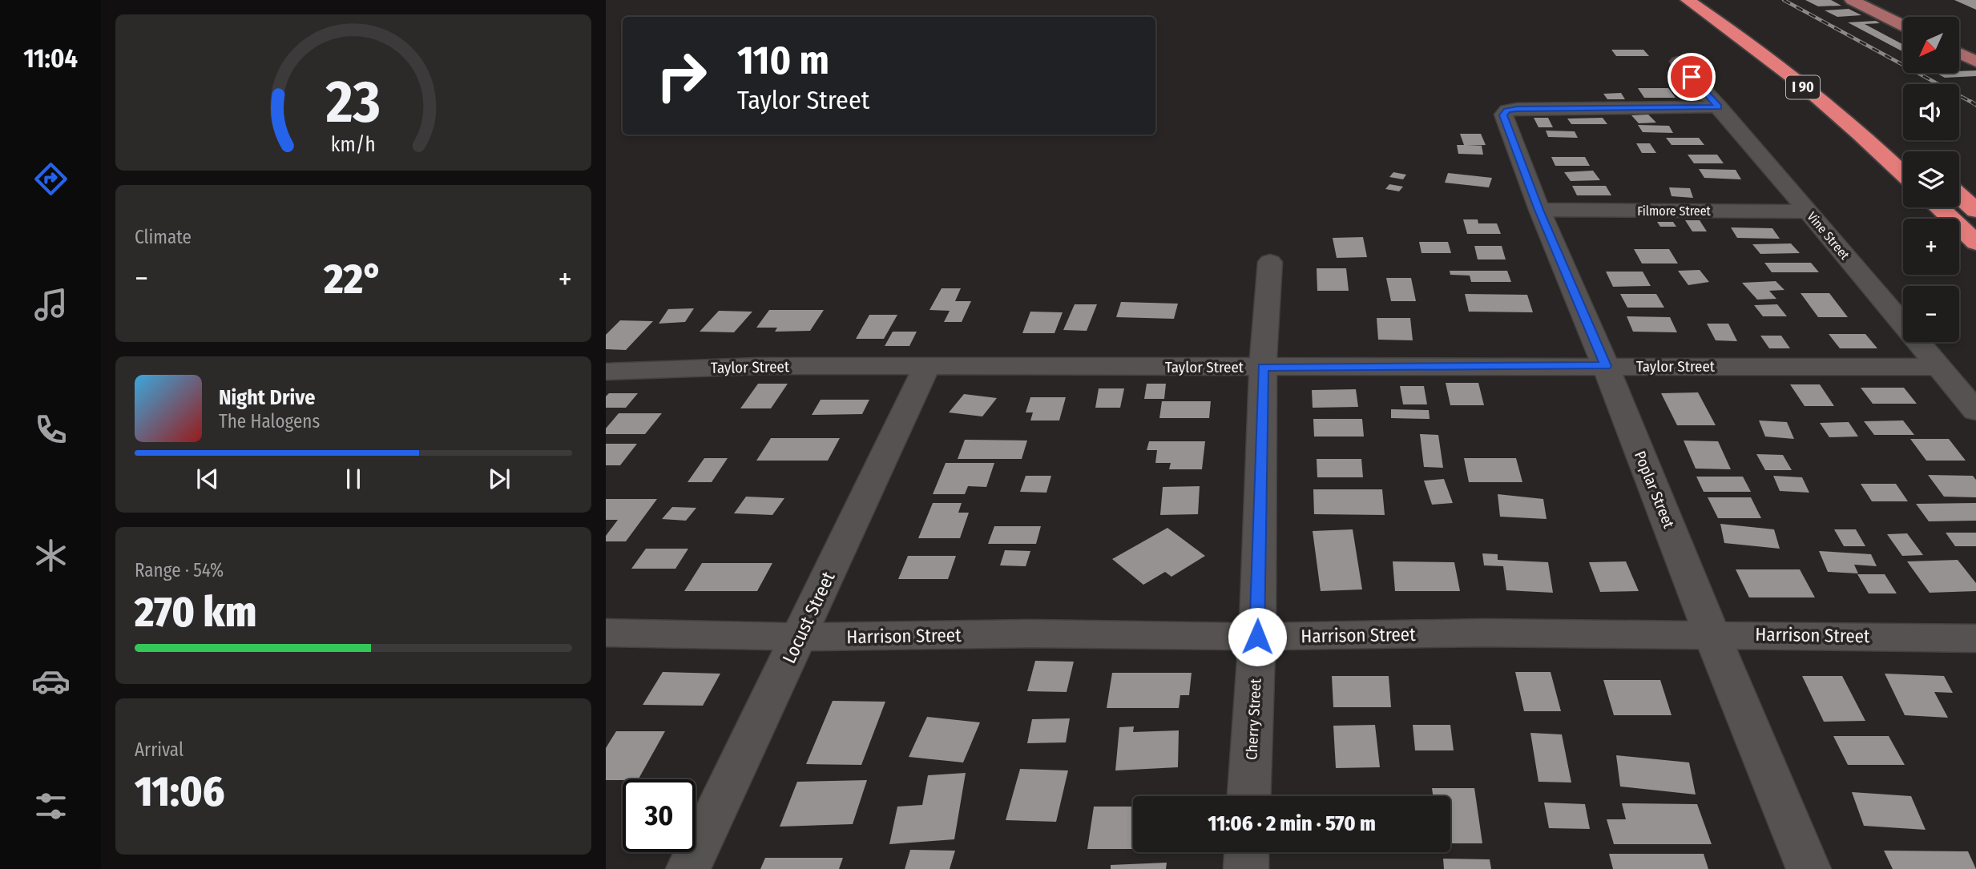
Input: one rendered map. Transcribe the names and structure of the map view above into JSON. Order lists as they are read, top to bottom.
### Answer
{
  "streets": {
    "highway": ["I 90"],
    "street": [
      "Filmore Street",
      "Vine Street",
      "Taylor Street",
      "Poplar Street",
      "Locust Street",
      "Harrison Street",
      "Cherry Street"
    ]
  },
  "crossings": [
    ["Filmore Street", "Vine Street"],
    ["Filmore Street", "Poplar Street"],
    ["Vine Street", "Taylor Street"],
    ["Vine Street", "Poplar Street"],
    ["Taylor Street", "Poplar Street"],
    ["Taylor Street", "Locust Street"],
    ["Taylor Street", "Cherry Street"],
    ["Poplar Street", "Harrison Street"],
    ["Locust Street", "Harrison Street"],
    ["Harrison Street", "Cherry Street"]
  ],
  "north": "bottom left",
  "page": {
    "tabs": "11:04",
    "map_buttons": ["+", "−"],
    "turn": ["110 m", "Taylor Street"],
    "tile": [
      "Climate",
      ["Range · 54%", "270 km"],
      ["Arrival", "11:06"]
    ],
    "heat": ["−", "22°", "+"],
    "song": ["Night Drive", "The Halogens"],
    "limit": "30",
    "trip": "11:06 · 2 min · 570 m",
    "gauge": ["23", "km/h"]
  }
}
